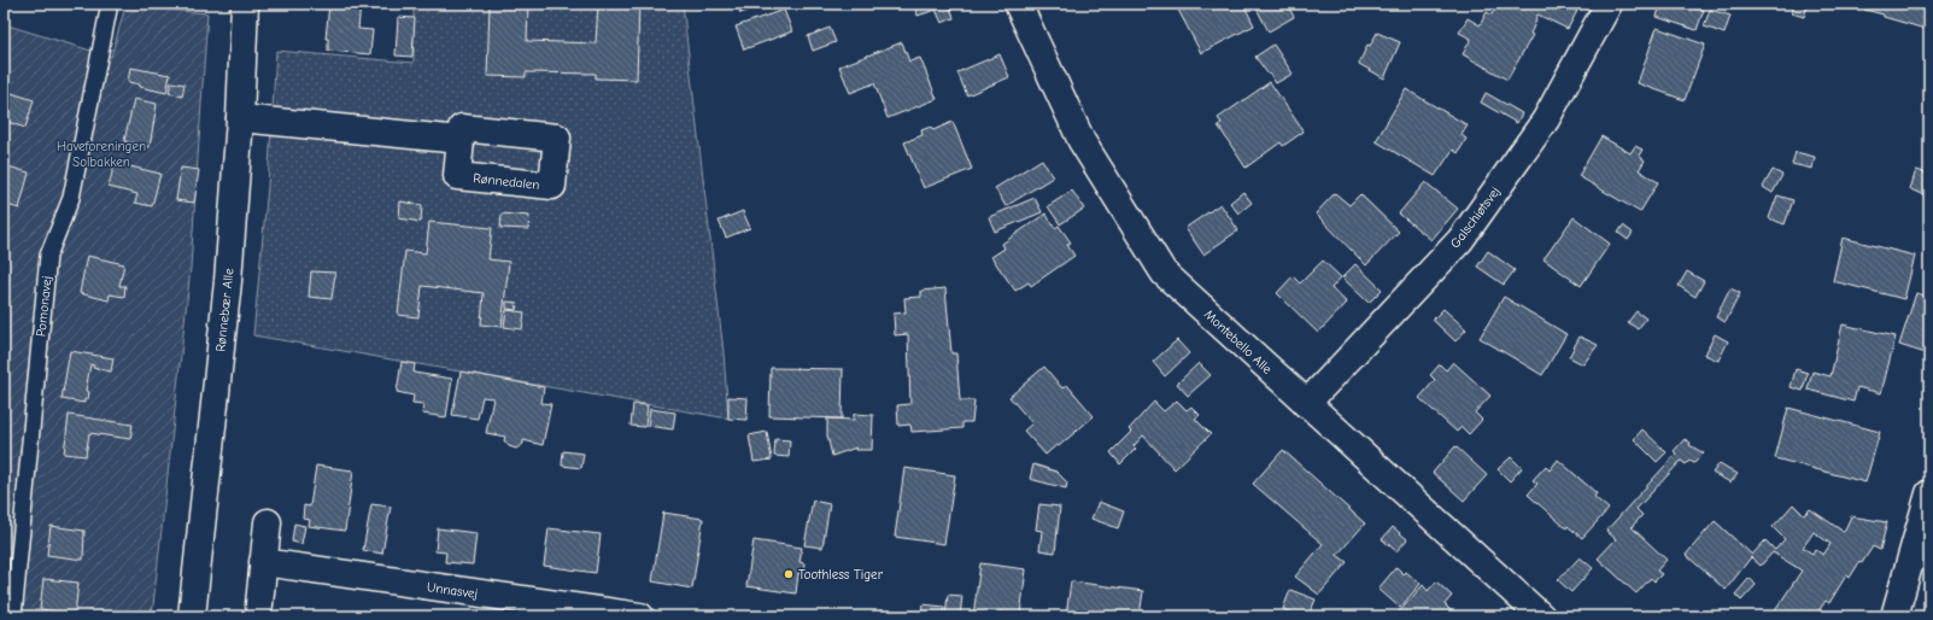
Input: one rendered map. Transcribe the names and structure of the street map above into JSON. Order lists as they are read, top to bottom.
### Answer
{
  "streets": {
    "street": [
      "Galschiøtsvej",
      "Rønnebær Alle",
      "Montebello Alle",
      "Unnasvej"
    ],
    "lane": ["Pomonavej"]
  },
  "crossings": [
    ["Galschiøtsvej", "Montebello Alle"]
  ],
  "parks": ["Haveforeningen Solbakken"],
  "places": ["Toothless Tiger"]
}
